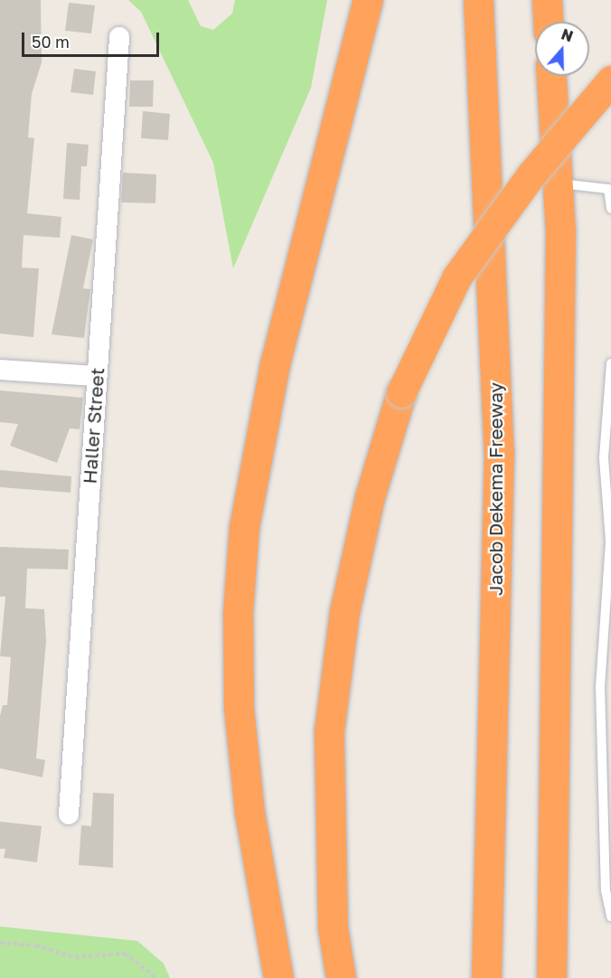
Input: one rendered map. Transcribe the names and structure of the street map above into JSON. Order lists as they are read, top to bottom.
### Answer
{
  "streets": {
    "highway": ["Jacob Dekema Freeway"],
    "street": ["Haller Street"]
  },
  "scale_bar": "50 m",
  "north": "top"
}
